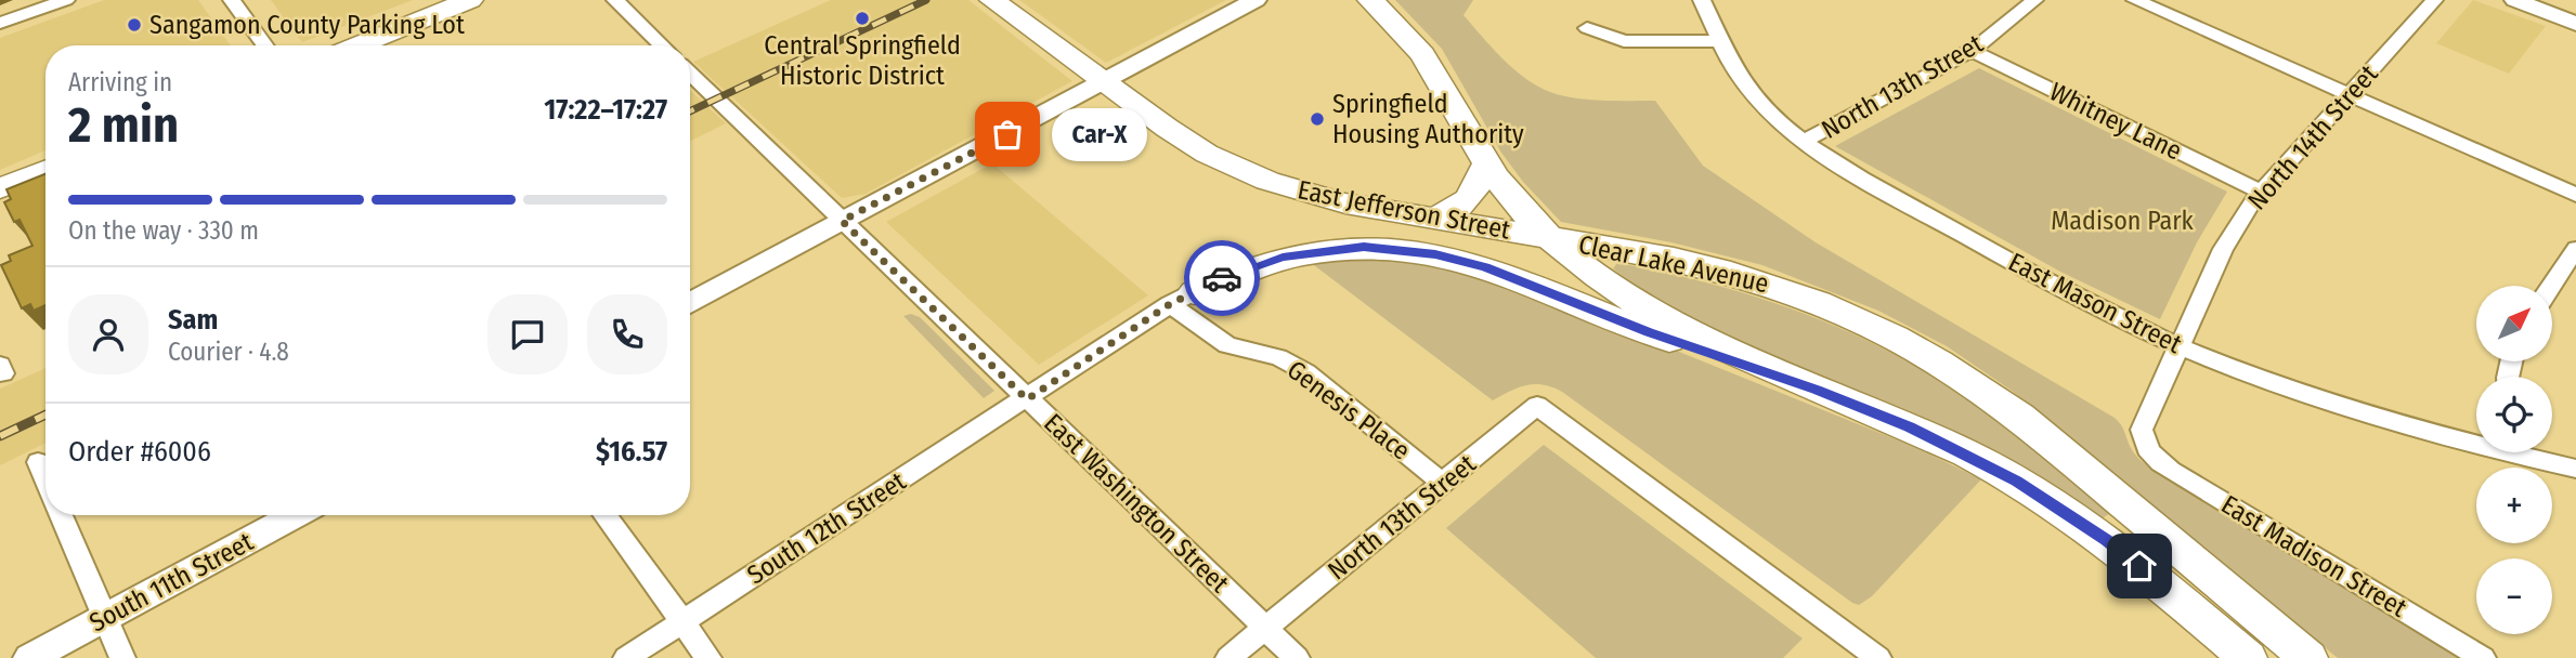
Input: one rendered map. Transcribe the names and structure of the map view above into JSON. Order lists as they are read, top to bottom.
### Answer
{
  "streets": {
    "main road": ["East Jefferson Street", "Clear Lake Avenue"],
    "street": [
      "North 13th Street",
      "Whitney Lane",
      "North 14th Street",
      "East Mason Street",
      "Genesis Place",
      "East Washington Street",
      "South 12th Street",
      "East Madison Street",
      "South 11th Street"
    ]
  },
  "crossings": [
    ["North 13th Street", "Whitney Lane"],
    ["North 13th Street", "East Mason Street"],
    ["North 13th Street", "Genesis Place"],
    ["North 13th Street", "East Washington Street"],
    ["Whitney Lane", "North 14th Street"],
    ["North 14th Street", "East Mason Street"],
    ["North 14th Street", "East Madison Street"],
    ["East Jefferson Street", "Clear Lake Avenue"],
    ["Genesis Place", "South 12th Street"],
    ["East Washington Street", "South 12th Street"]
  ],
  "parks": ["Madison Park"],
  "places": [
    "Central Springfield Historic District",
    "Sangamon County Parking Lot",
    "Springfield Housing Authority",
    "Car-X"
  ],
  "north": "top right",
  "page": {
    "heading": ["2 min", "Arriving in", "17:22–17:27"],
    "panel": [
      "Sam",
      "Courier · 4.8",
      "Order #6006",
      "$16.57"
    ],
    "bubble": "Car-X",
    "bar": "On the way · 330 m",
    "map_buttons": ["+", "−"]
  }
}
